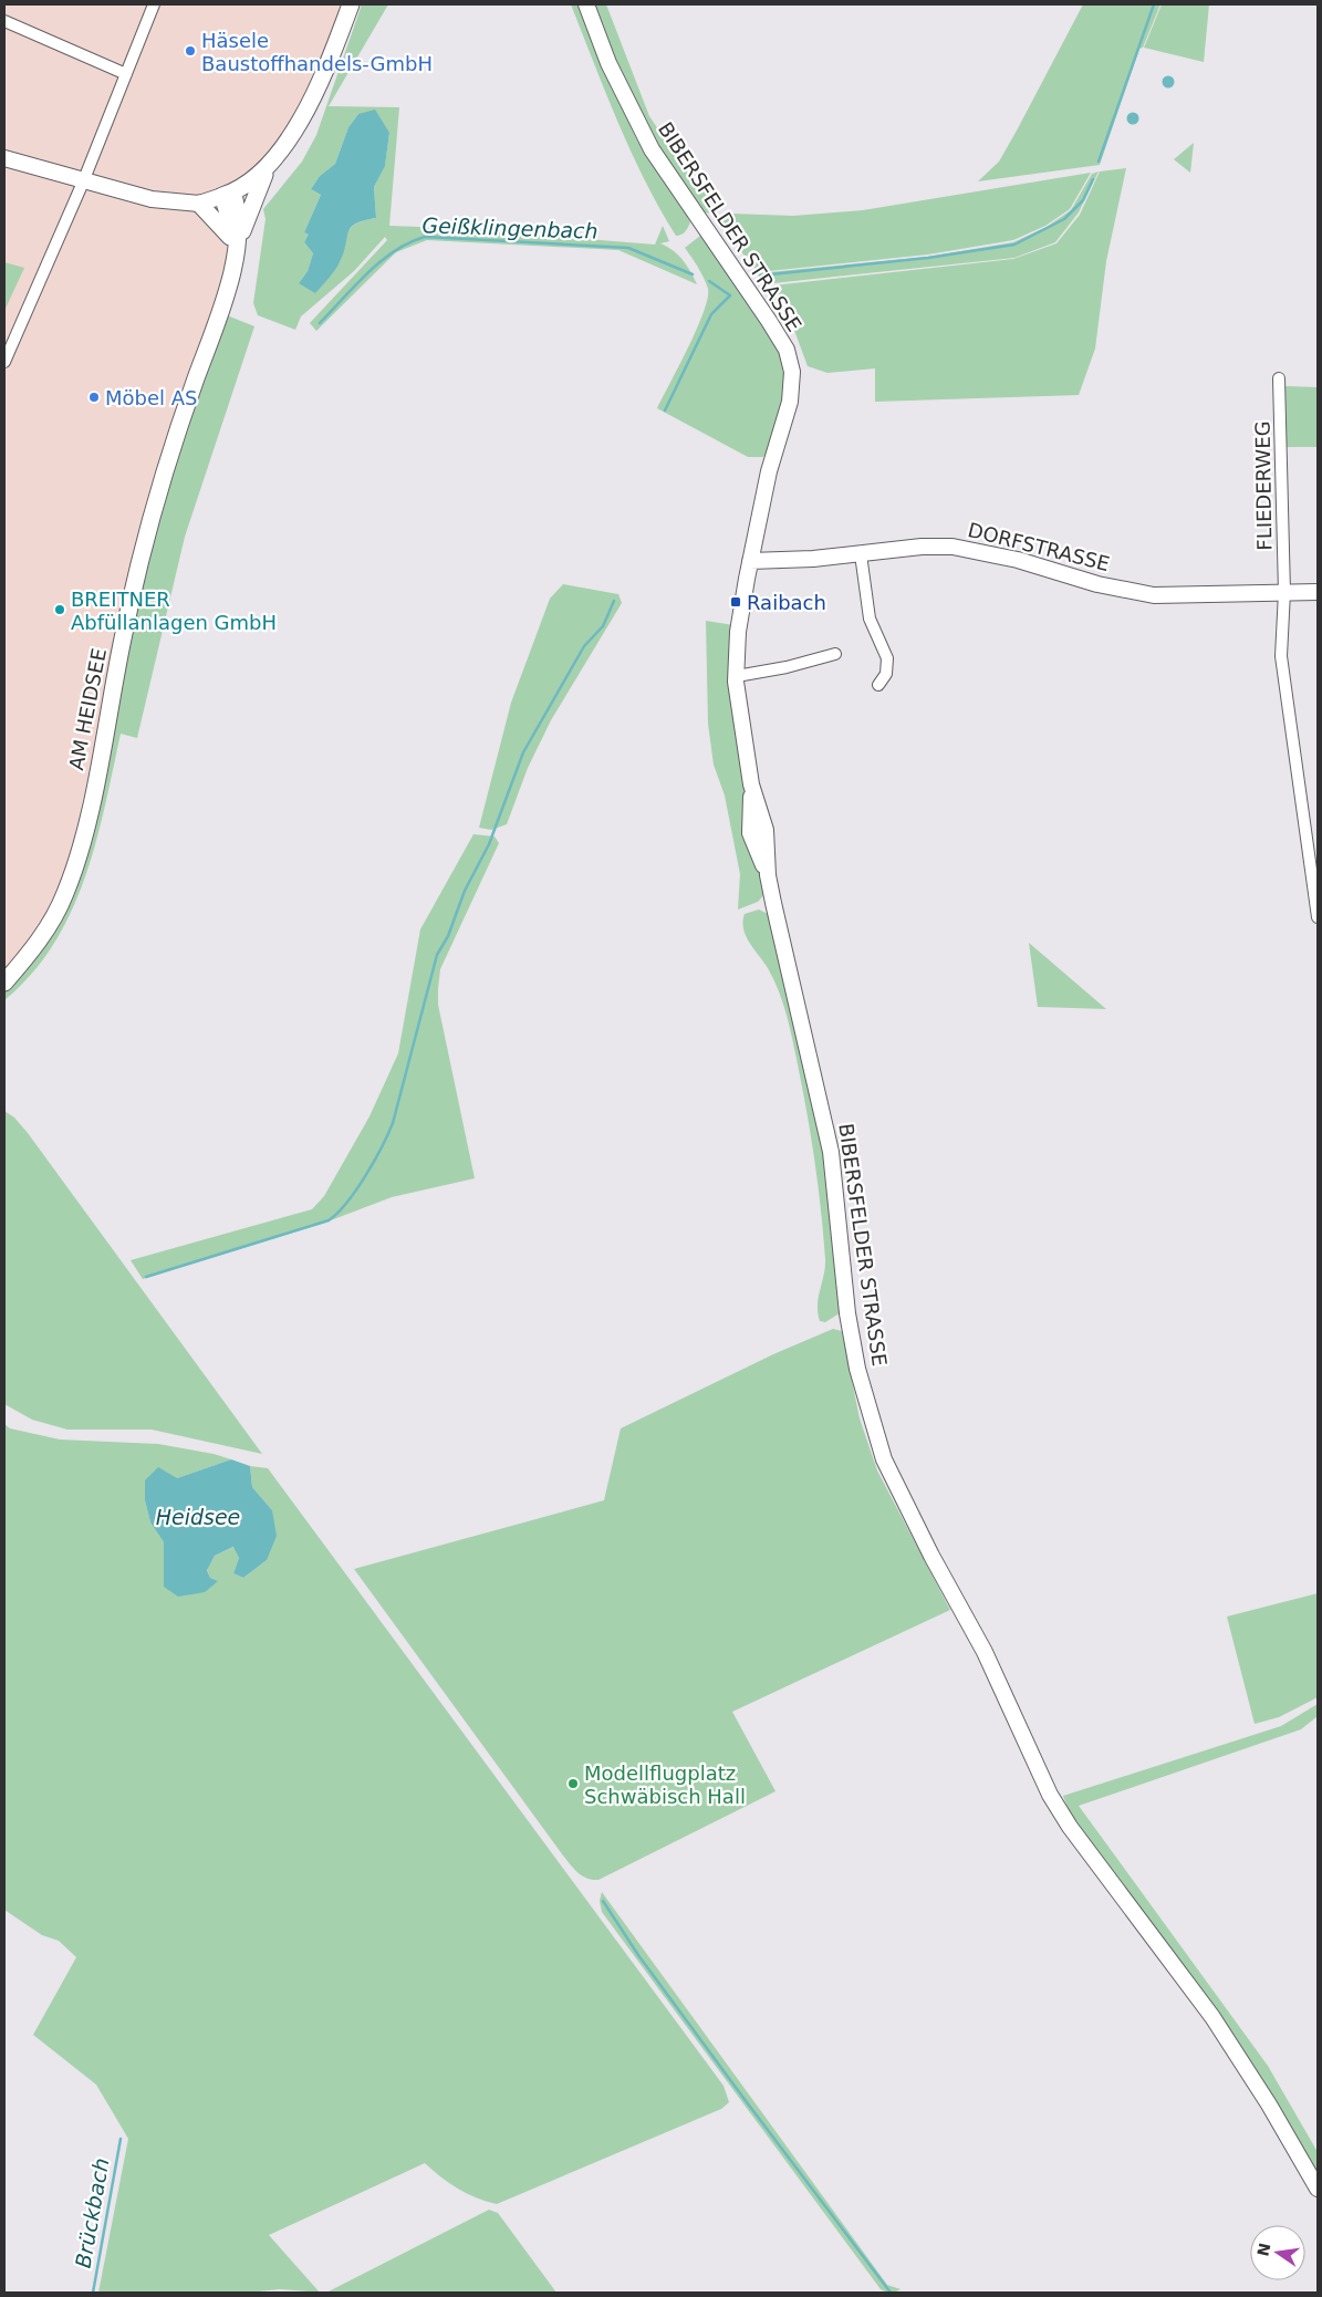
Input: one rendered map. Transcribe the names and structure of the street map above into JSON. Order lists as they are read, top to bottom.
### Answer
{
  "streets": {
    "main road": ["AM HEIDSEE"],
    "street": ["BIBERSFELDER STRASSE", "FLIEDERWEG", "DORFSTRASSE"]
  },
  "crossings": [
    ["BIBERSFELDER STRASSE", "DORFSTRASSE"],
    ["FLIEDERWEG", "DORFSTRASSE"]
  ],
  "water": ["Geißklingenbach", "Heidsee", "Brückbach"],
  "places": {
    "other": [
      "Häsele Baustoffhandels-GmbH",
      "Möbel AS",
      "BREITNER Abfüllanlagen GmbH",
      "Modellflugplatz Schwäbisch Hall"
    ],
    "transit": ["Raibach"]
  },
  "north": "left"
}
